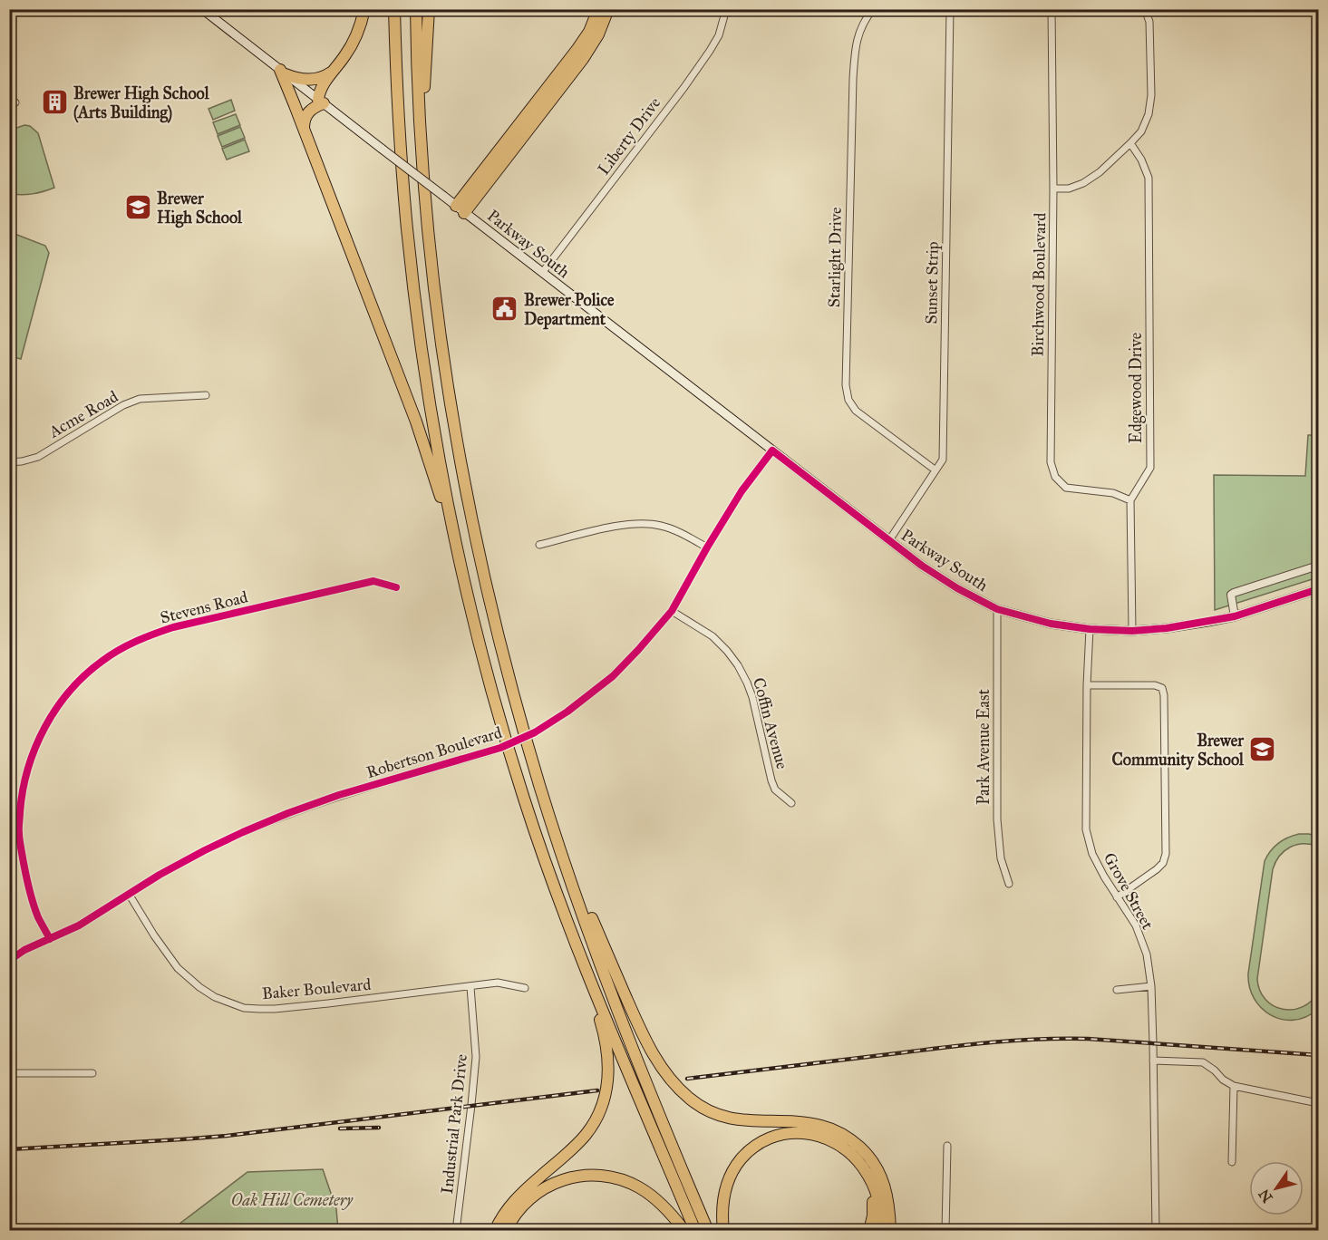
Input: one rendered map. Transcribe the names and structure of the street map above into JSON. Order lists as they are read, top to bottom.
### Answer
{
  "streets": {
    "main road": ["Parkway South"],
    "street": [
      "Liberty Drive",
      "Starlight Drive",
      "Sunset Strip",
      "Birchwood Boulevard",
      "Edgewood Drive",
      "Acme Road",
      "Stevens Road",
      "Coffin Avenue",
      "Park Avenue East",
      "Robertson Boulevard",
      "Grove Street",
      "Baker Boulevard",
      "Industrial Park Drive"
    ]
  },
  "crossings": [
    ["Liberty Drive", "Parkway South"],
    ["Parkway South", "Sunset Strip"],
    ["Parkway South", "Park Avenue East"],
    ["Parkway South", "Robertson Boulevard"],
    ["Parkway South", "Grove Street"],
    ["Starlight Drive", "Sunset Strip"],
    ["Birchwood Boulevard", "Edgewood Drive"],
    ["Stevens Road", "Robertson Boulevard"],
    ["Coffin Avenue", "Robertson Boulevard"],
    ["Robertson Boulevard", "Baker Boulevard"],
    ["Baker Boulevard", "Industrial Park Drive"]
  ],
  "parks": ["Oak Hill Cemetery"],
  "places": {
    "building": ["Brewer High School (Arts Building)"],
    "school or university": ["Brewer High School", "Brewer Community School"],
    "public building": ["Brewer Police Department"]
  },
  "north": "bottom left"
}
